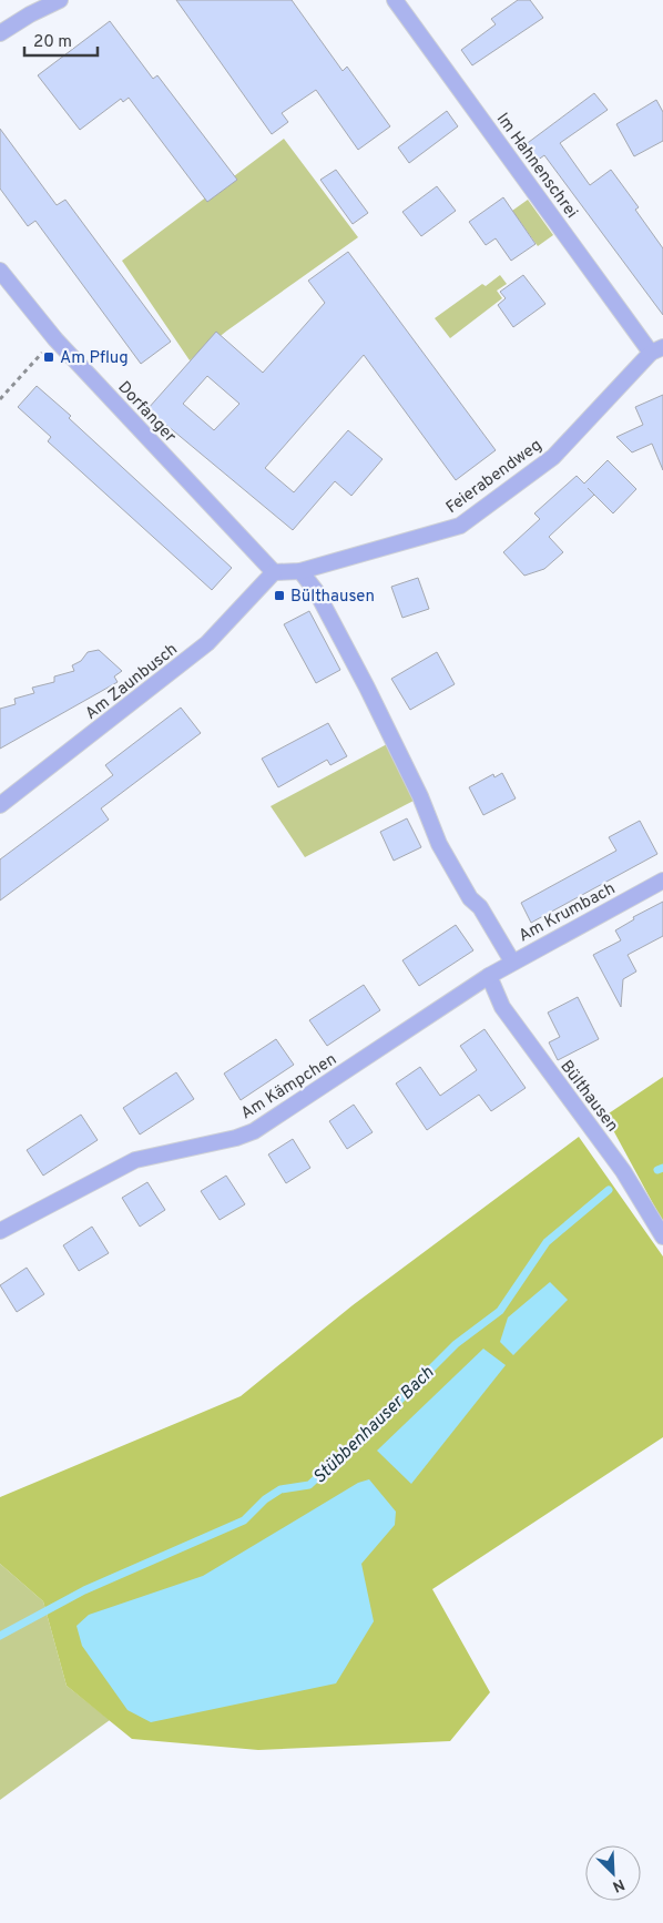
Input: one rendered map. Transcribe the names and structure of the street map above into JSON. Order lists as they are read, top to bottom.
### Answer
{
  "streets": {
    "street": [
      "Im Hahnenschrei",
      "Dorfanger",
      "Feierabendweg",
      "Am Zaunbusch",
      "Am Krumbach",
      "Am Kämpchen",
      "Bülthausen"
    ]
  },
  "crossings": [
    ["Im Hahnenschrei", "Feierabendweg"],
    ["Dorfanger", "Feierabendweg"],
    ["Dorfanger", "Am Zaunbusch"],
    ["Feierabendweg", "Am Zaunbusch"],
    ["Am Krumbach", "Am Kämpchen"],
    ["Am Krumbach", "Bülthausen"],
    ["Am Kämpchen", "Bülthausen"]
  ],
  "water": ["Stübbenhauser Bach"],
  "places": {
    "transit": ["Am Pflug", "Bülthausen"]
  },
  "scale_bar": "20 m",
  "north": "bottom right"
}
